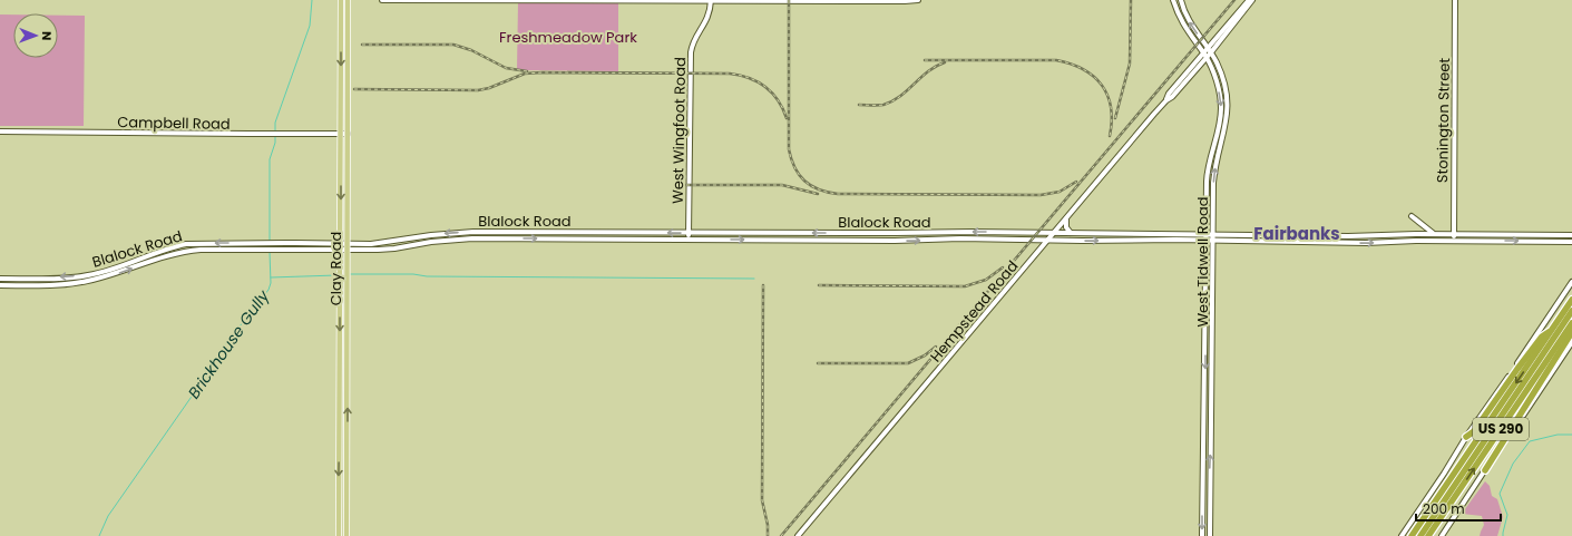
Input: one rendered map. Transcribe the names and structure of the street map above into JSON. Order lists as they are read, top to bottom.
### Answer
{
  "streets": {
    "highway": ["US 290"],
    "main road": [
      "Stonington Street",
      "Campbell Road",
      "West Wingfoot Road",
      "Blalock Road",
      "West Tidwell Road",
      "Clay Road",
      "Hempstead Road"
    ]
  },
  "crossings": [
    ["Stonington Street", "Blalock Road"],
    ["Campbell Road", "Clay Road"],
    ["West Wingfoot Road", "Blalock Road"],
    ["Blalock Road", "West Tidwell Road"],
    ["Blalock Road", "Clay Road"],
    ["Blalock Road", "Hempstead Road"],
    ["West Tidwell Road", "Hempstead Road"]
  ],
  "districts": ["Fairbanks"],
  "water": ["Brickhouse Gully"],
  "parks": ["Freshmeadow Park"],
  "scale_bar": "200 m",
  "north": "right"
}
